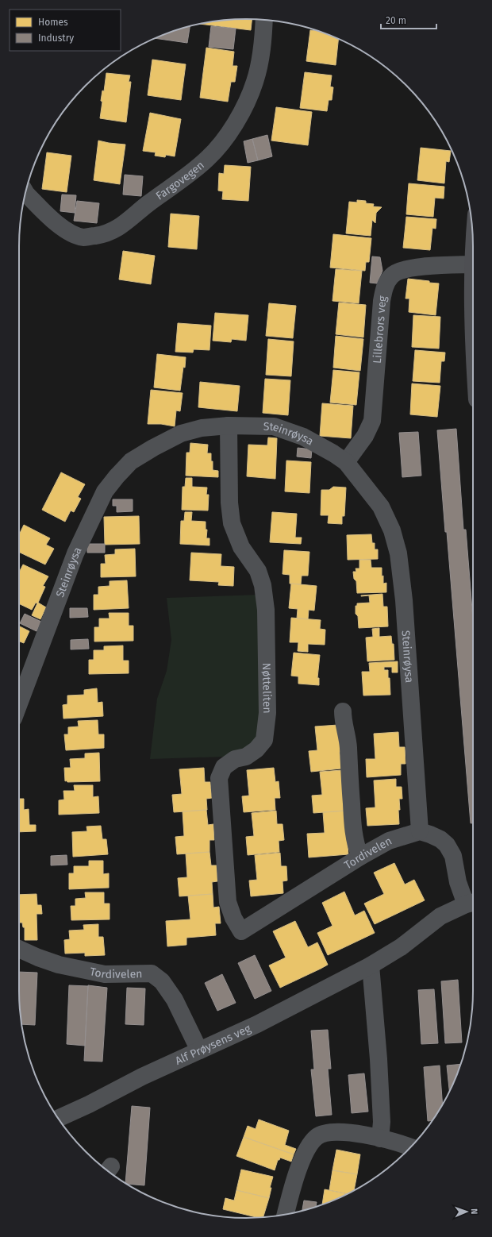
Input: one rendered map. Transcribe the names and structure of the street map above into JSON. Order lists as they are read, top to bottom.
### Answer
{
  "streets": {
    "street": [
      "Fargovegen",
      "Lillebrors veg",
      "Steinrøysa",
      "Nøtteliten",
      "Tordivelen",
      "Alf Prøysens veg"
    ]
  },
  "crossings": [
    ["Lillebrors veg", "Steinrøysa"],
    ["Steinrøysa", "Nøtteliten"],
    ["Steinrøysa", "Tordivelen"],
    ["Nøtteliten", "Tordivelen"],
    ["Tordivelen", "Alf Prøysens veg"]
  ],
  "legend": ["Homes", "Industry"],
  "scale_bar": "20 m",
  "north": "right"
}
